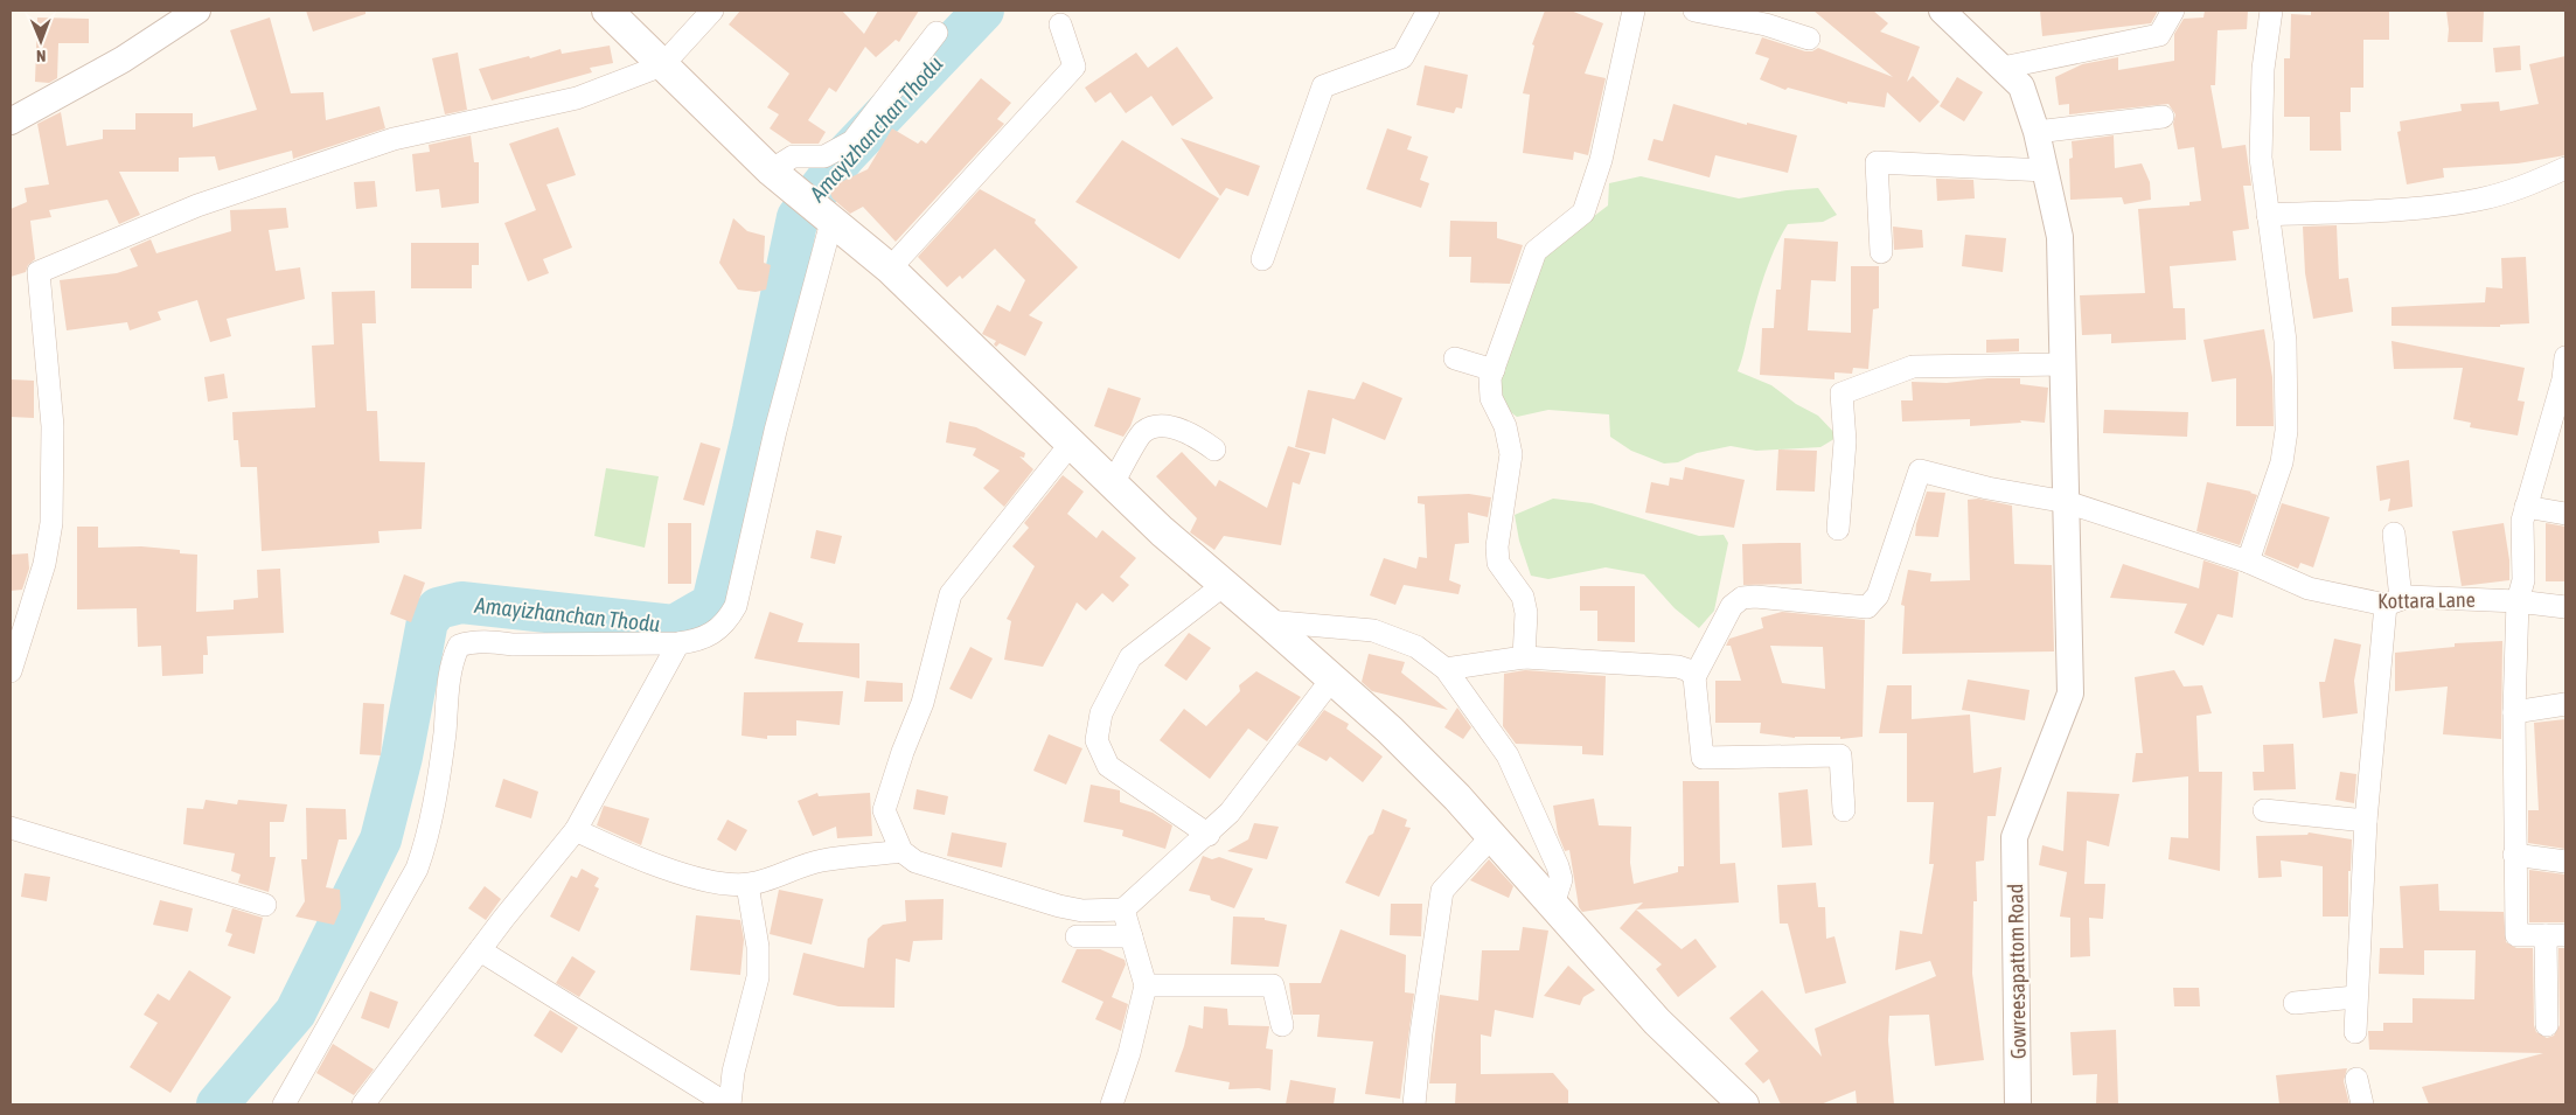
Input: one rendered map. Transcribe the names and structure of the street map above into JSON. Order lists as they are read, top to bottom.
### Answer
{
  "streets": {
    "street": ["Kottara Lane", "Gowreesapattom Road"]
  },
  "crossings": [
    ["Kottara Lane", "Gowreesapattom Road"]
  ],
  "water": ["Amayizhanchan Thodu"],
  "north": "bottom"
}
